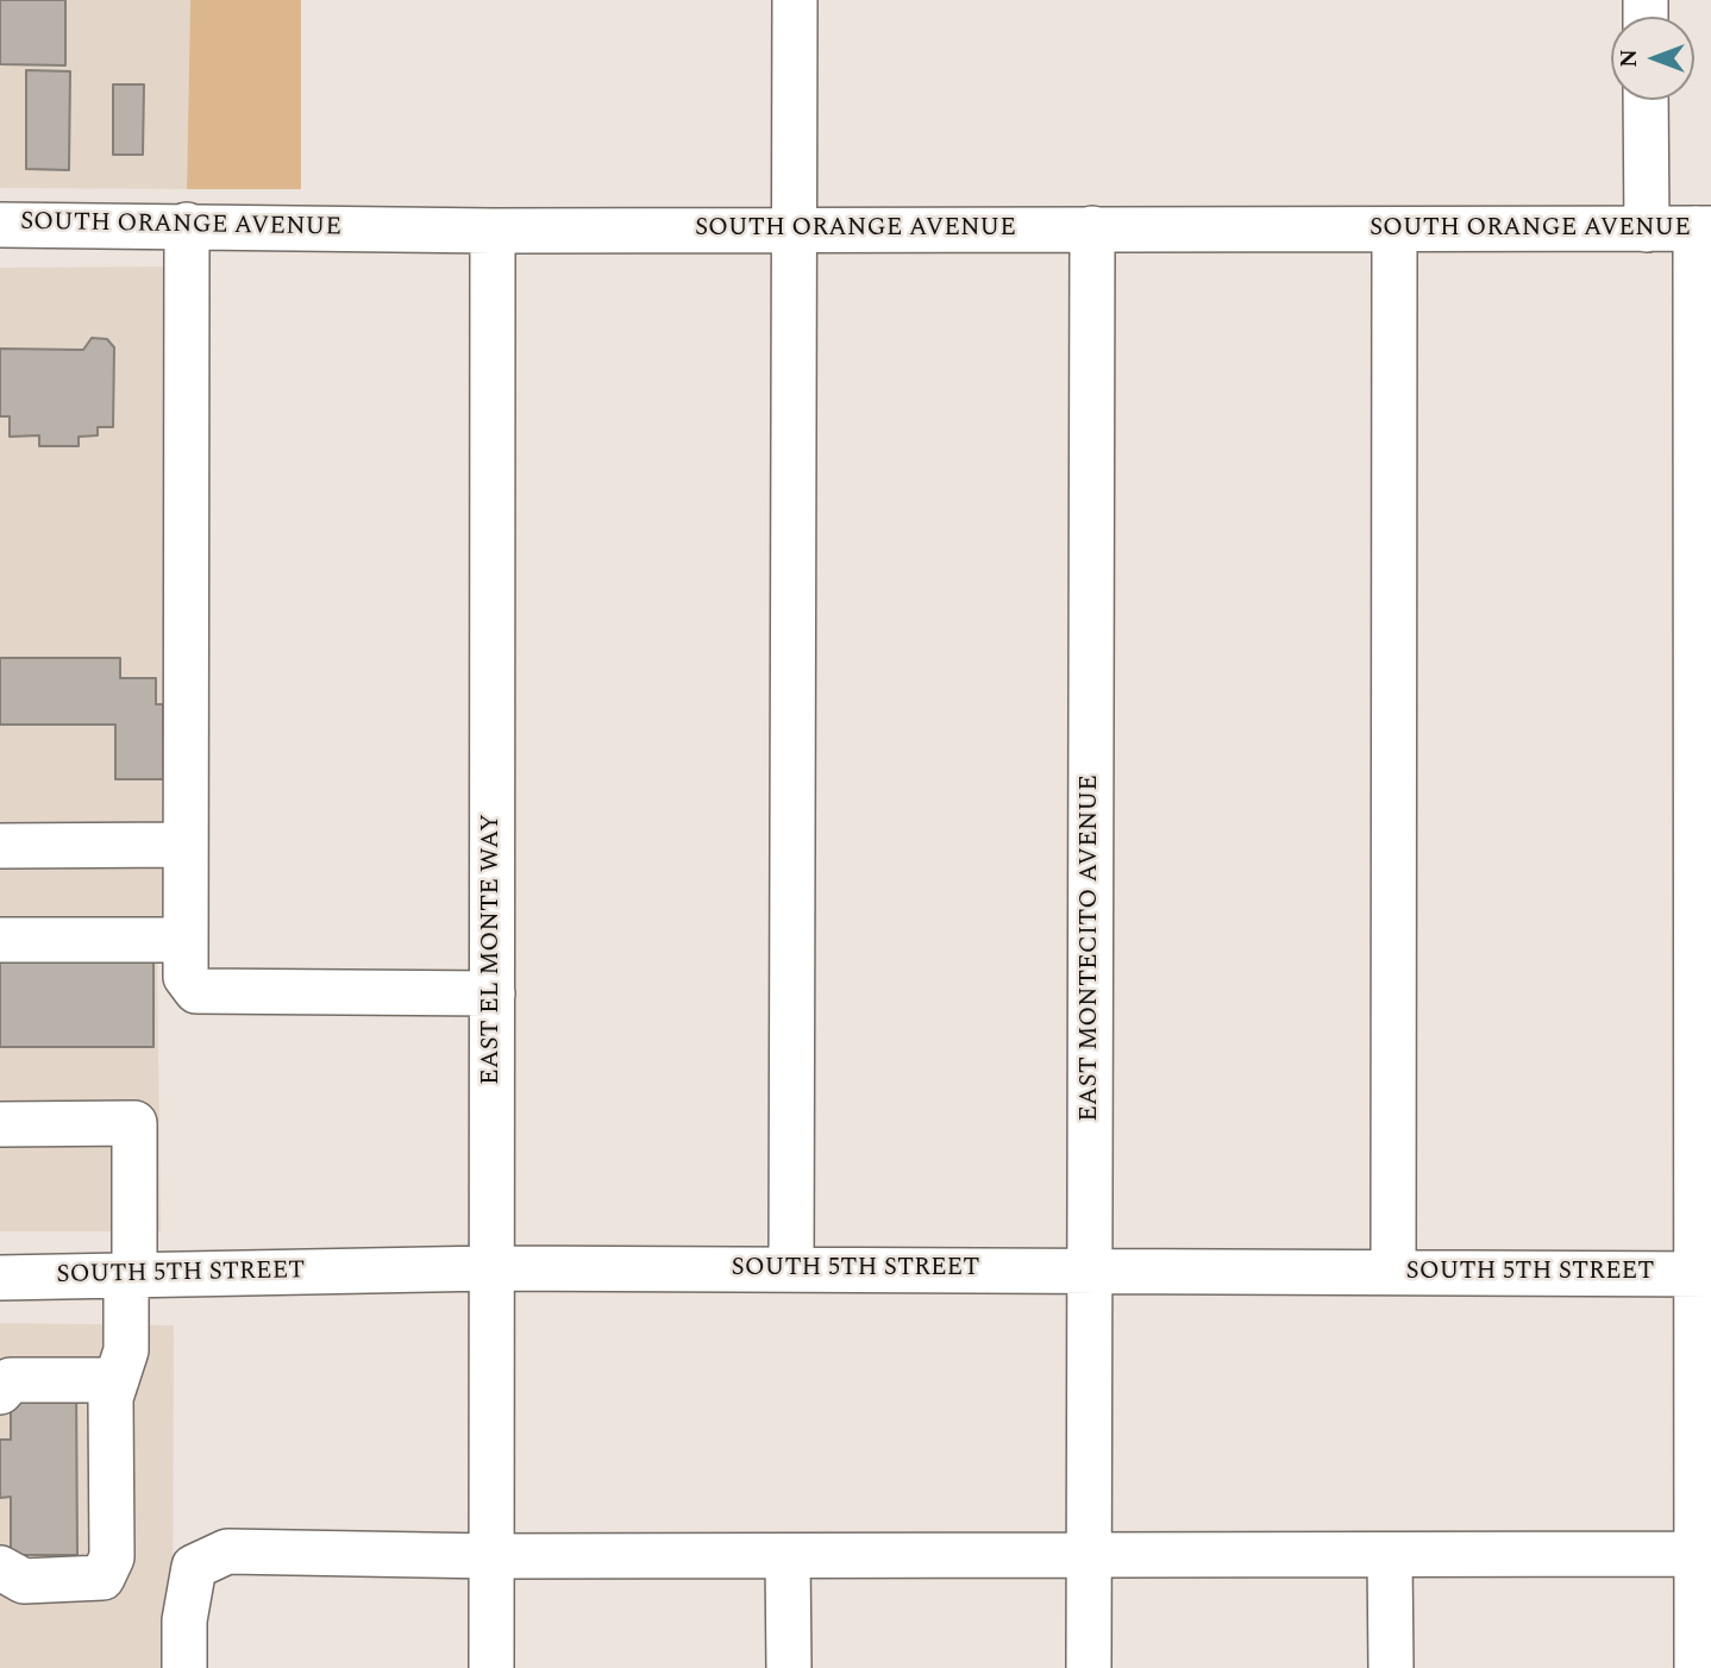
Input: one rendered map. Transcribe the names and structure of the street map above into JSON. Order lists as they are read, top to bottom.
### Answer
{
  "streets": {
    "street": [
      "SOUTH ORANGE AVENUE",
      "EAST MONTECITO AVENUE",
      "EAST EL MONTE WAY",
      "SOUTH 5TH STREET"
    ]
  },
  "crossings": [
    ["SOUTH ORANGE AVENUE", "EAST MONTECITO AVENUE"],
    ["SOUTH ORANGE AVENUE", "EAST EL MONTE WAY"],
    ["EAST MONTECITO AVENUE", "SOUTH 5TH STREET"],
    ["EAST EL MONTE WAY", "SOUTH 5TH STREET"]
  ],
  "north": "left"
}
